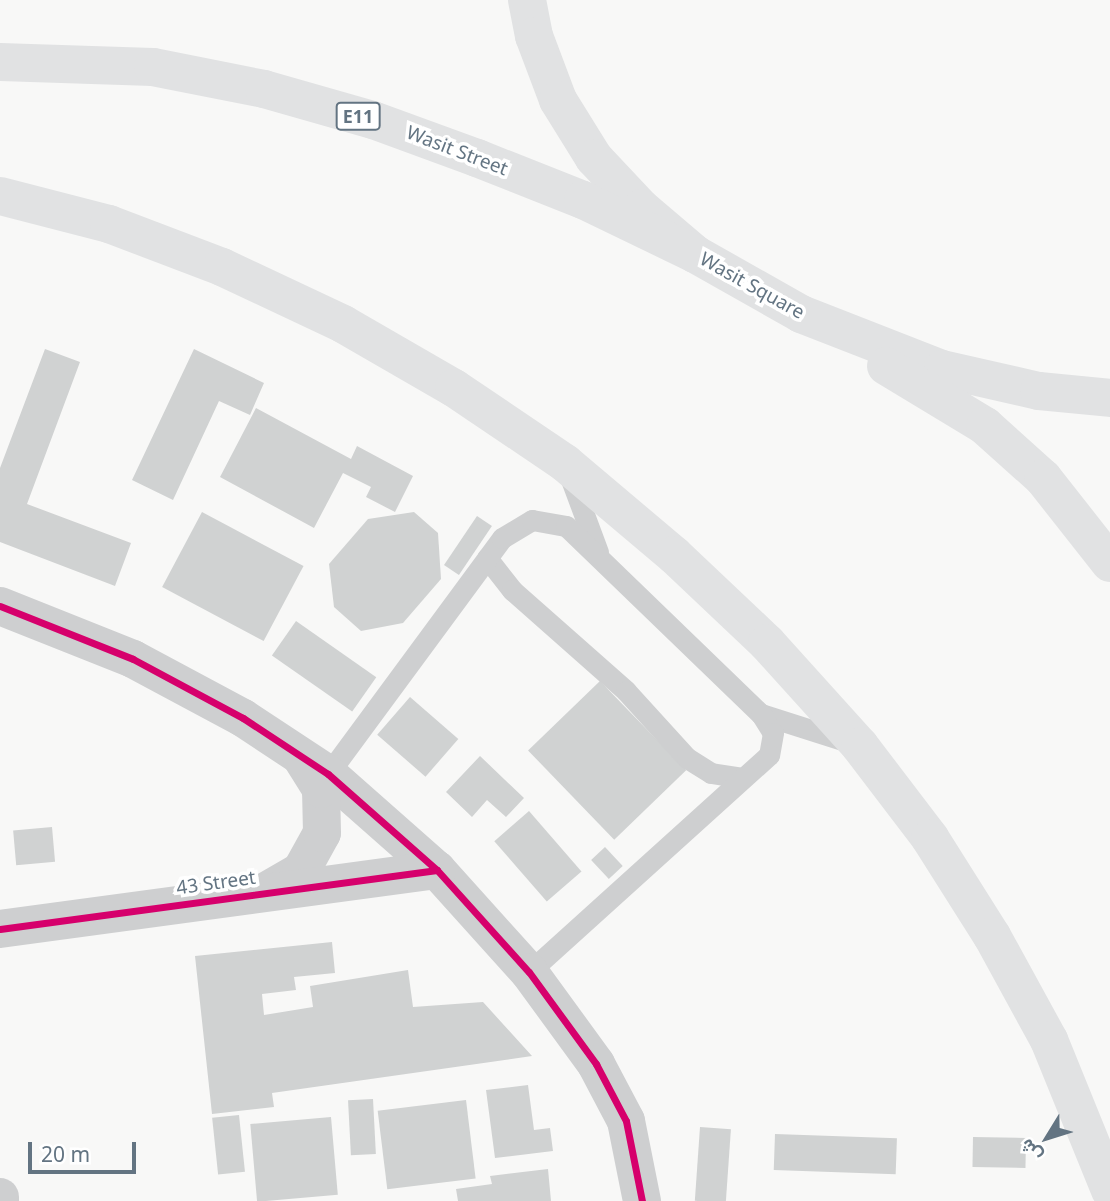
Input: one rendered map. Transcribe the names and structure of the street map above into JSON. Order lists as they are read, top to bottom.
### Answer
{
  "streets": {
    "main road": ["E11", "Wasit Street", "Wasit Square"],
    "street": ["43 Street"]
  },
  "crossings": [
    ["Wasit Street", "Wasit Square"]
  ],
  "scale_bar": "20 m",
  "north": "bottom left"
}
